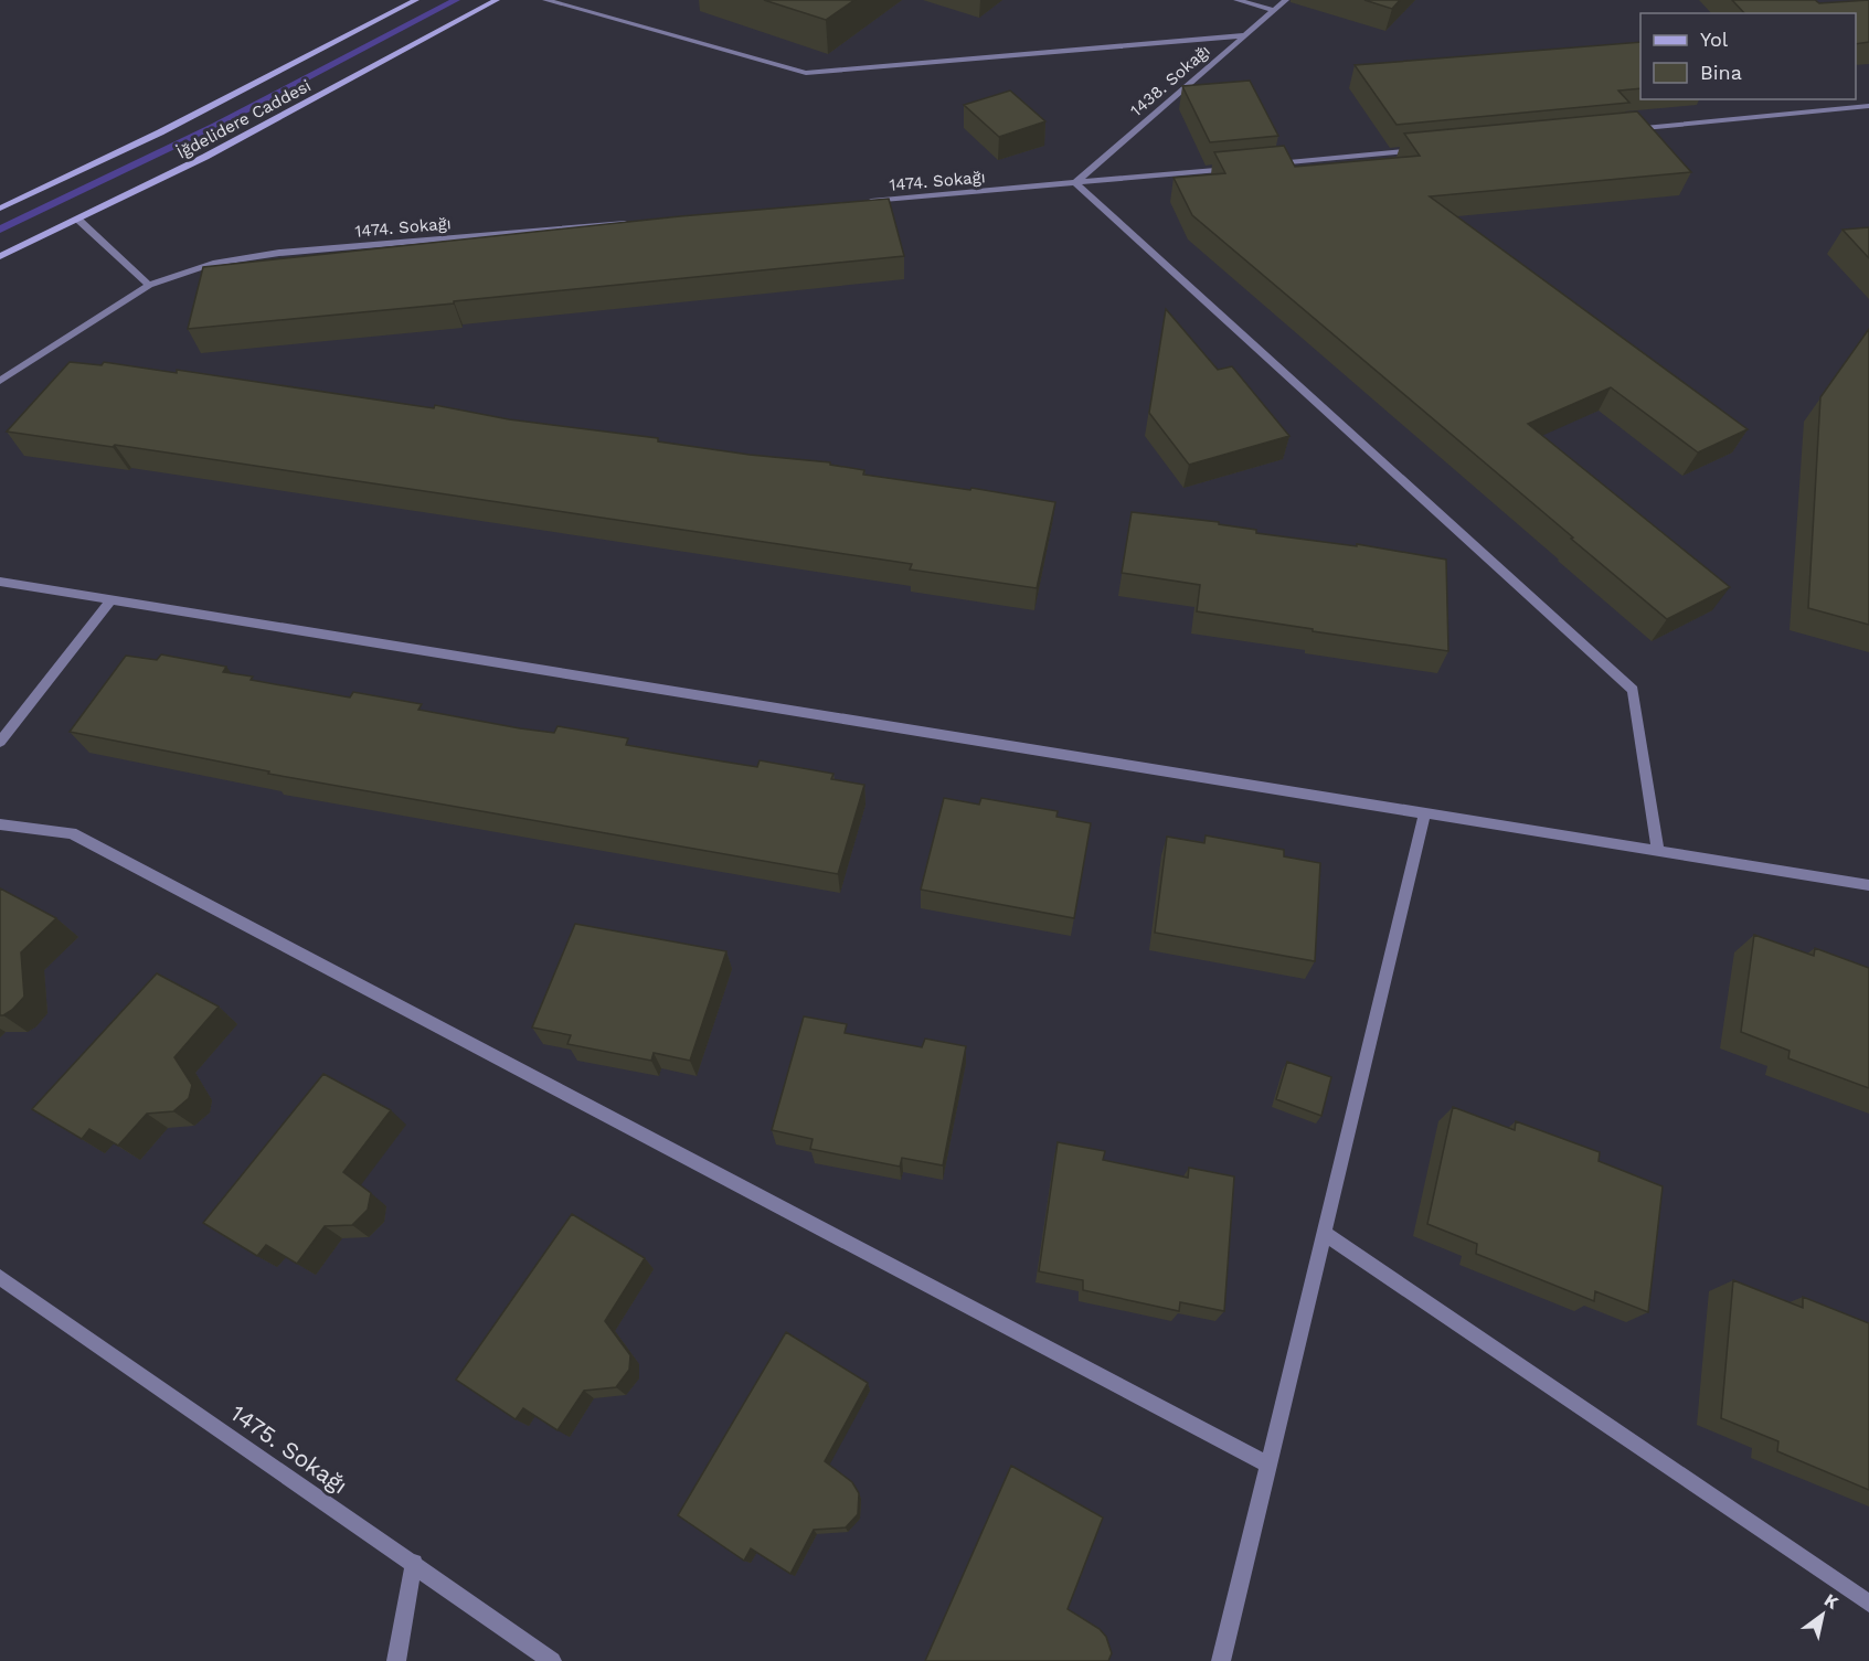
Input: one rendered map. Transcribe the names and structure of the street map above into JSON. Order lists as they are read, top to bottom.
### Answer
{
  "streets": {
    "street": [
      "1438. Sokağı",
      "İğdelidere Caddesi",
      "1474. Sokağı",
      "1475. Sokağı"
    ]
  },
  "crossings": [
    ["1438. Sokağı", "1474. Sokağı"]
  ],
  "legend": ["Yol", "Bina"],
  "north": "top right"
}
